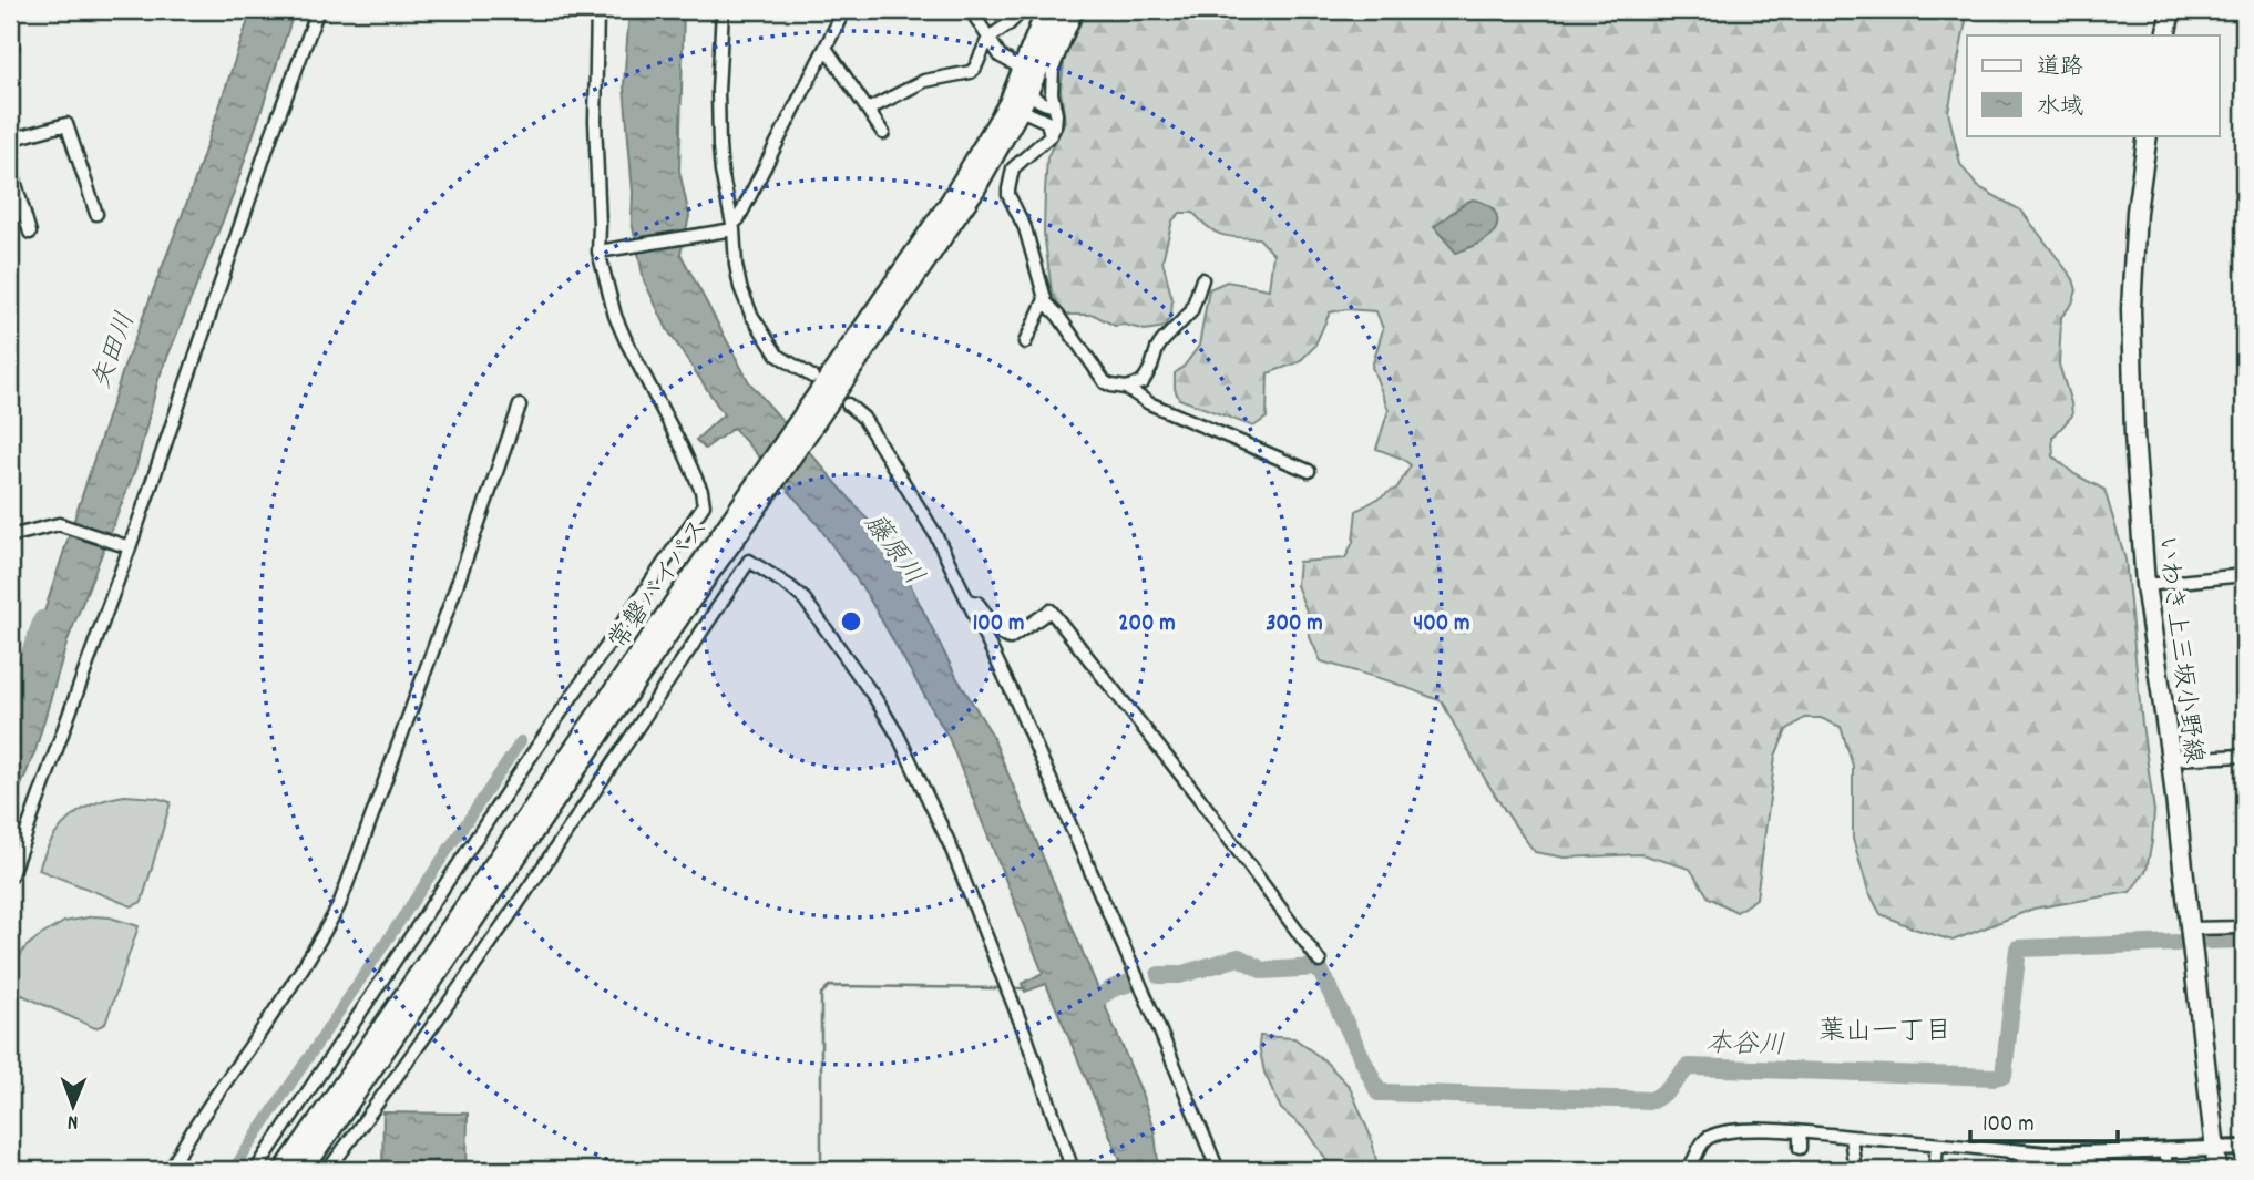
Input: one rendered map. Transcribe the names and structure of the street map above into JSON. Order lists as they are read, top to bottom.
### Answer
{
  "streets": {
    "main road": ["常磐バイパス", "いわき上三坂小野線"]
  },
  "districts": ["葉山一丁目"],
  "water": ["矢田川", "藤原川", "本谷川"],
  "legend": ["道路", "水域"],
  "scale_bar": "100 m",
  "north": "bottom",
  "rings": [
    "100 m",
    "200 m",
    "300 m",
    "400 m"
  ]
}
